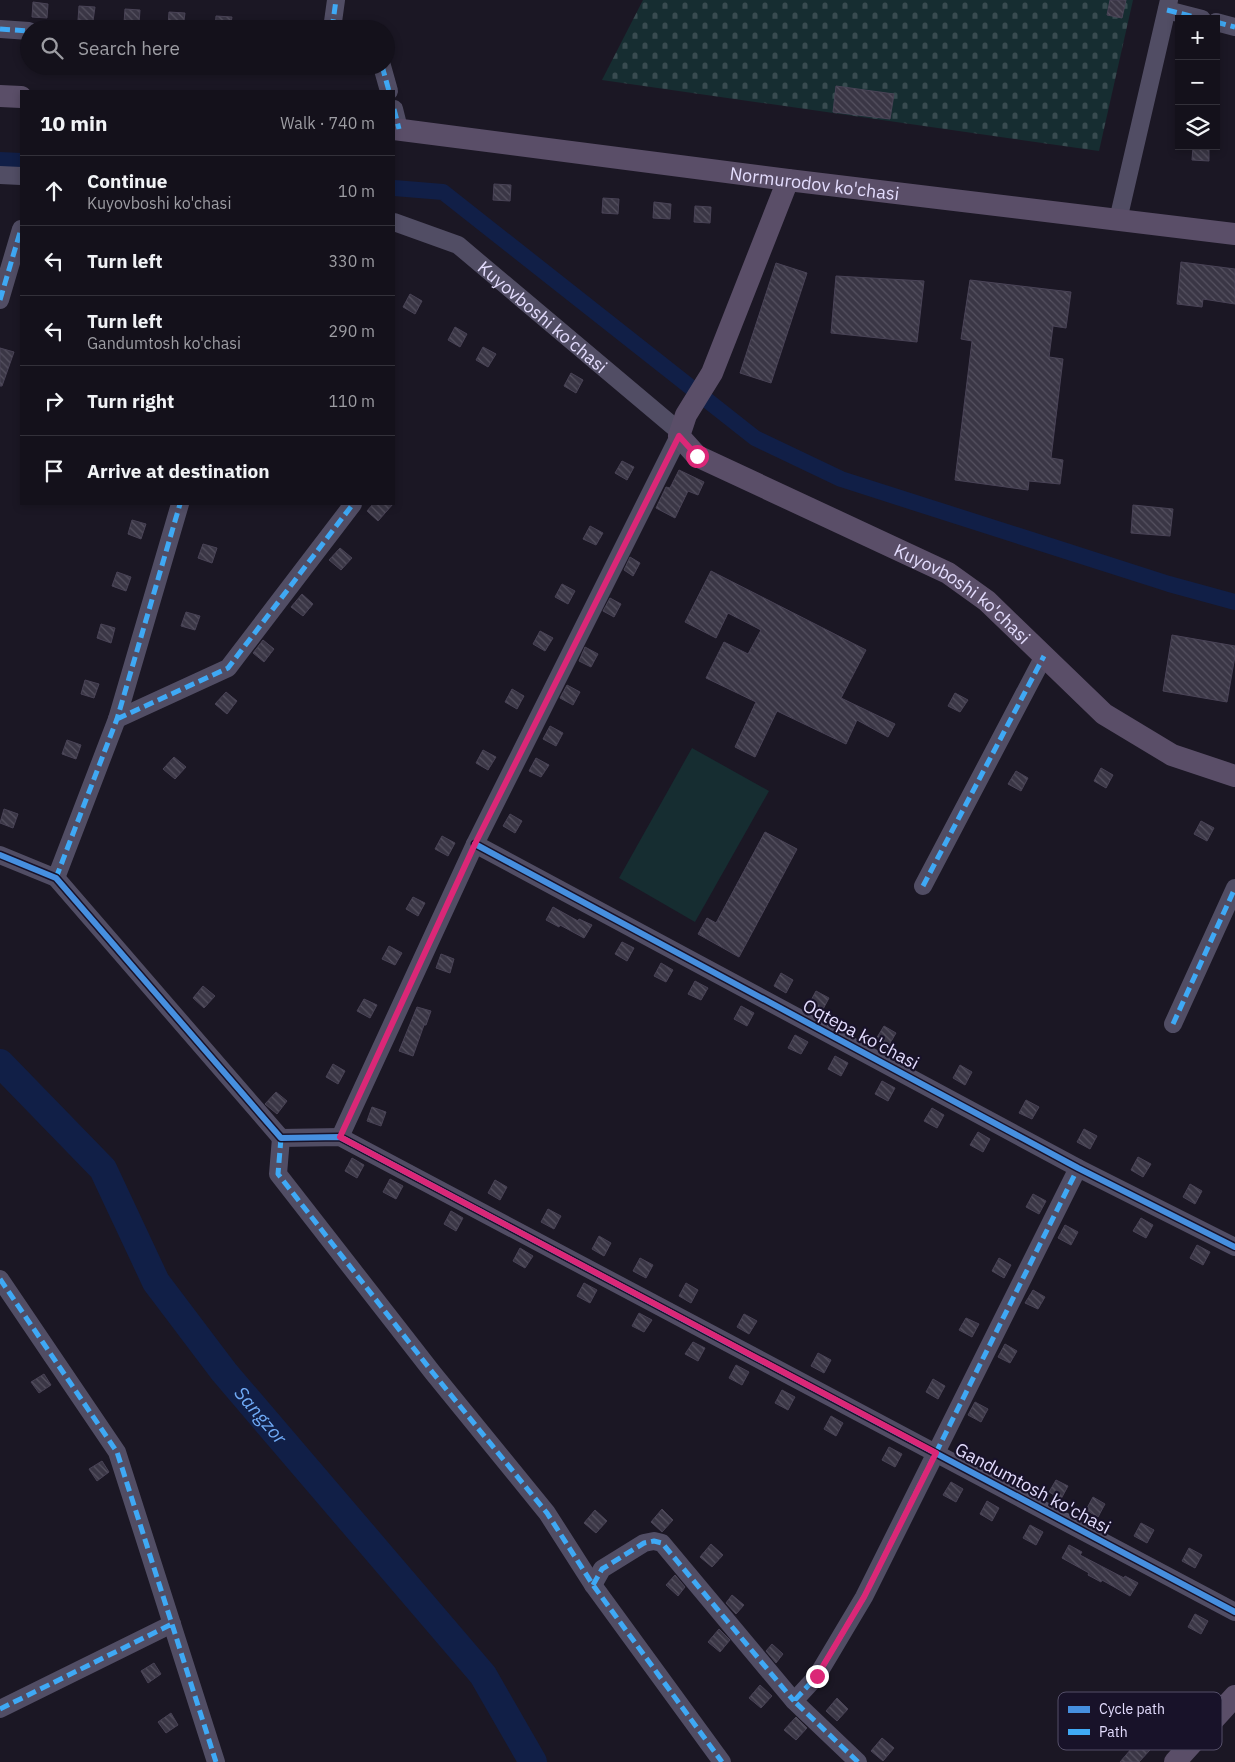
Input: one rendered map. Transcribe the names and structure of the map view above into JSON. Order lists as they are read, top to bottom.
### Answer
{
  "streets": {
    "main road": ["Normurodov ko'chasi", "Kuyovboshi ko'chasi"],
    "street": ["Oqtepa ko'chasi", "Gandumtosh ko'chasi"]
  },
  "water": ["Sangzor"],
  "legend": ["Cycle path", "Path"],
  "page": {
    "map_buttons": ["+", "−"],
    "search": "Search here",
    "heading": ["10 min", "Walk · 740 m"],
    "list": [
      ["Continue", "Kuyovboshi ko'chasi", "10 m"],
      ["Turn left", "330 m"],
      ["Turn left", "Gandumtosh ko'chasi", "290 m"],
      ["Turn right", "110 m"],
      "Arrive at destination"
    ]
  }
}
